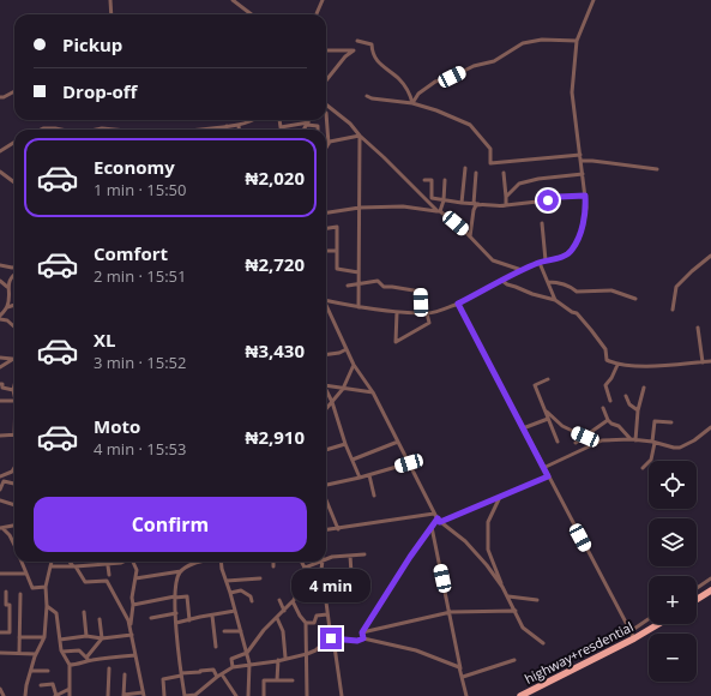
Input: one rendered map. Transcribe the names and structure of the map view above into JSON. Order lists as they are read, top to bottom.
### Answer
{
  "streets": {
    "highway": ["highway+resdential"]
  },
  "page": {
    "banner": ["Pickup", "Drop-off"],
    "list": [
      {
        "name": "Economy",
        "note": "1 min · 15:50",
        "value": "₦2,020"
      },
      {
        "name": "Comfort",
        "note": "2 min · 15:51",
        "value": "₦2,720"
      },
      {
        "name": "XL",
        "note": "3 min · 15:52",
        "value": "₦3,430"
      },
      {
        "name": "Moto",
        "note": "4 min · 15:53",
        "value": "₦2,910"
      }
    ],
    "map_buttons": ["+", "−"],
    "buttons": "Confirm",
    "bubble": "4 min"
  }
}
